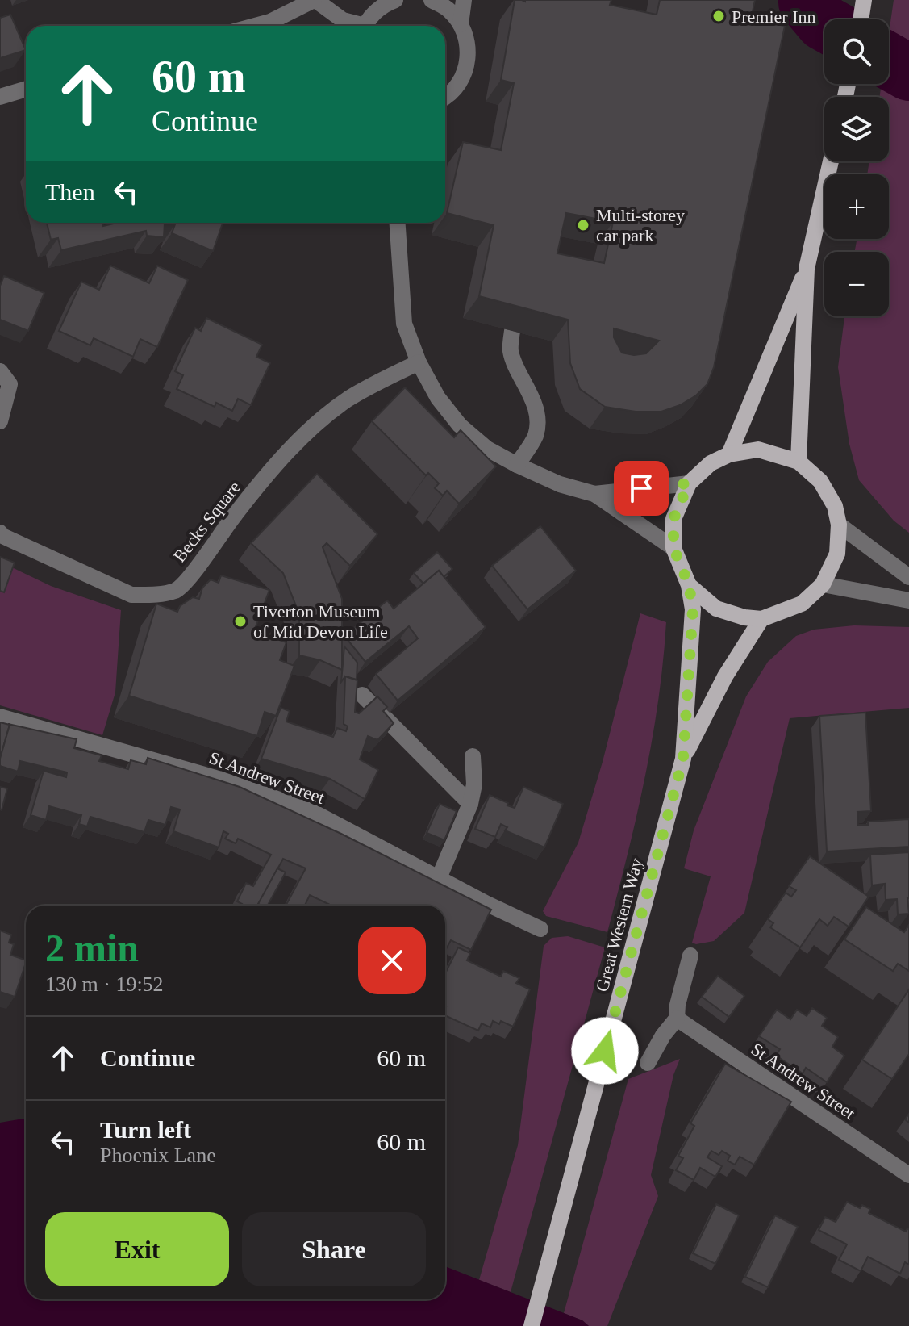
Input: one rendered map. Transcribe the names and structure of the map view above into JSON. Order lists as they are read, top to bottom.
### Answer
{
  "streets": {
    "main road": ["Great Western Way"],
    "street": ["Becks Square", "St Andrew Street"]
  },
  "places": ["Premier Inn", "Multi-storey car park", "Tiverton Museum of Mid Devon Life"],
  "page": {
    "map_buttons": ["+", "−"],
    "turn": ["60 m", "Continue"],
    "then": "Then",
    "heading": ["2 min", "130 m · 19:52"],
    "list": [
      {
        "name": "Continue",
        "value": "60 m"
      },
      {
        "name": "Turn left",
        "note": "Phoenix Lane",
        "value": "60 m"
      }
    ],
    "buttons": ["Exit", "Share"]
  }
}
